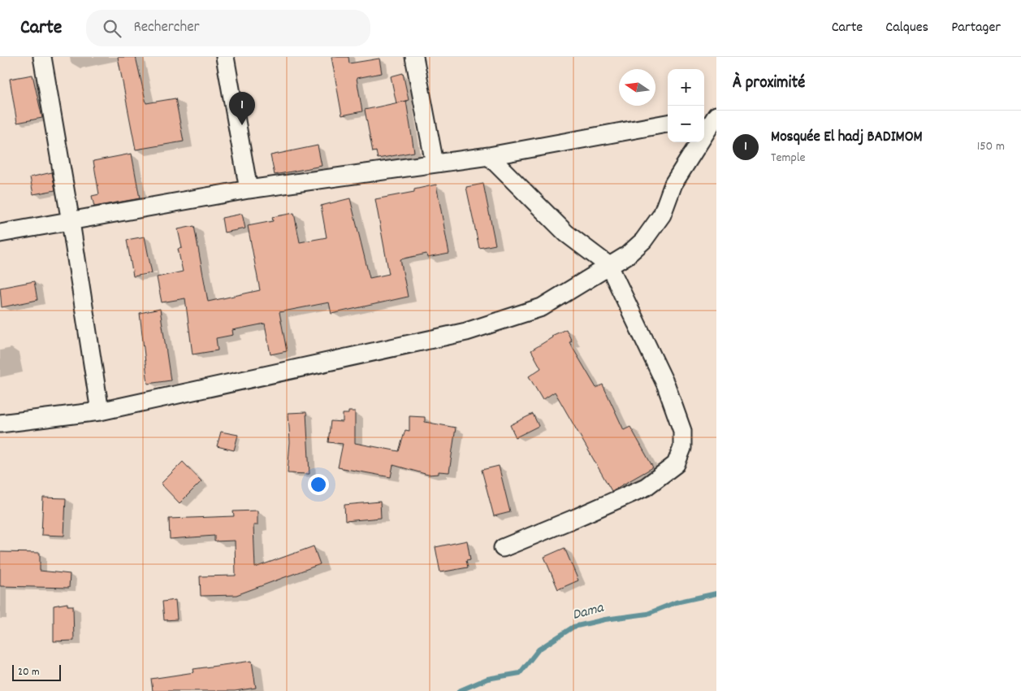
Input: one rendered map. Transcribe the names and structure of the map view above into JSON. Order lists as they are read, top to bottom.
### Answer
{
  "water": ["Dama"],
  "scale_bar": "20 m",
  "north": "left",
  "page": {
    "header": "Carte",
    "search": "Rechercher",
    "nav": ["Carte", "Calques", "Partager"],
    "heading": "À proximité",
    "map_buttons": ["+", "−"],
    "pins": "1",
    "list": [
      {
        "mark": "1",
        "name": "Mosquée El hadj BADIMOM",
        "note": "Temple",
        "value": "150 m"
      }
    ],
    "scale": "20 m"
  }
}
